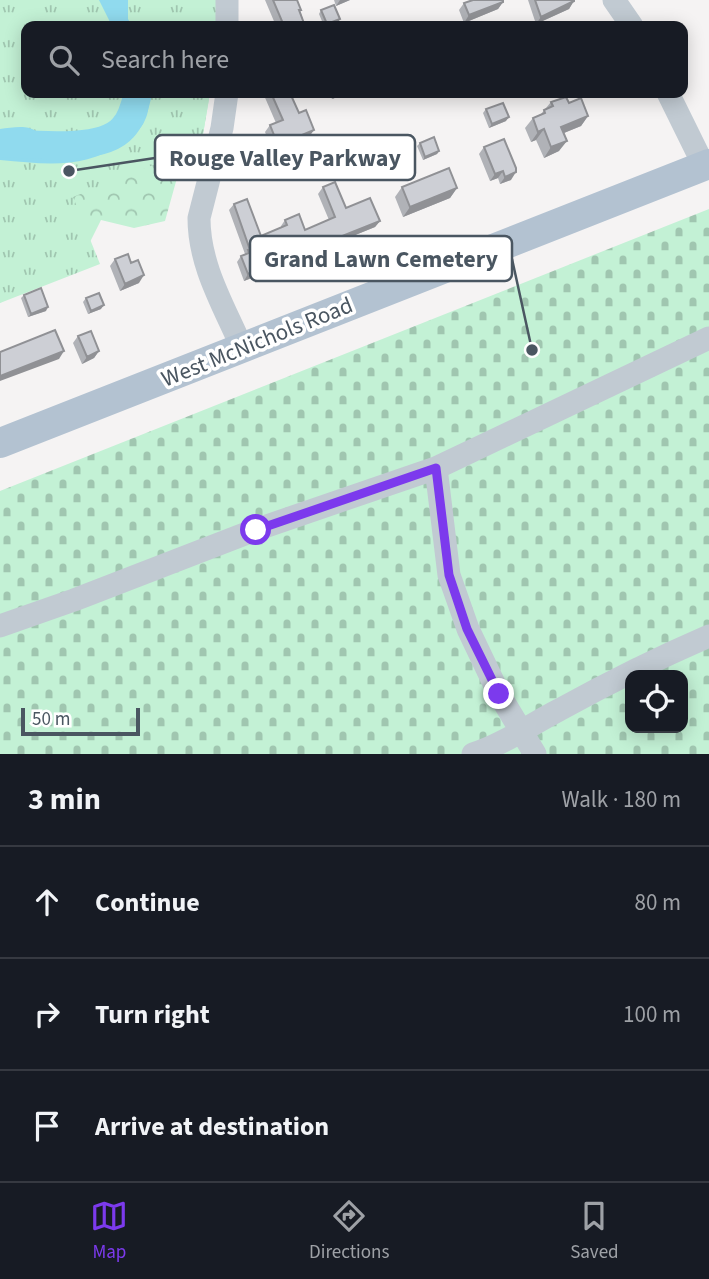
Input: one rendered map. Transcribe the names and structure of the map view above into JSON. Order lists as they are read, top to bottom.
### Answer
{
  "streets": {
    "main road": ["West McNichols Road"]
  },
  "places": ["Rouge Valley Parkway", "Grand Lawn Cemetery"],
  "scale_bar": "50 m",
  "page": {
    "search": "Search here",
    "scale": "50 m",
    "heading": ["3 min", "Walk · 180 m"],
    "list": [
      ["Continue", "80 m"],
      ["Turn right", "100 m"],
      "Arrive at destination"
    ],
    "nav": ["Map", "Directions", "Saved"]
  }
}
